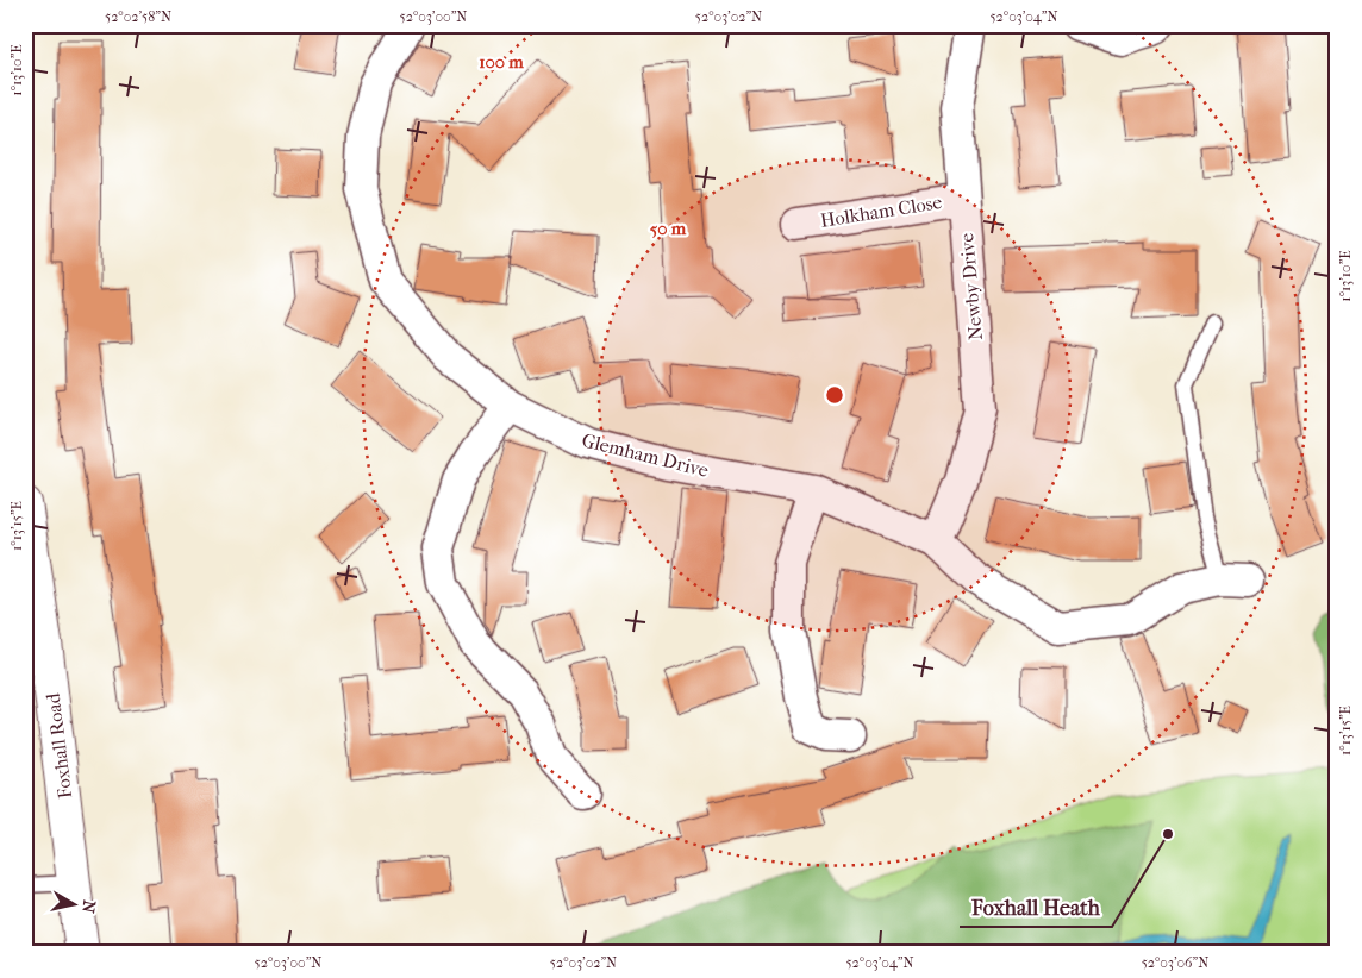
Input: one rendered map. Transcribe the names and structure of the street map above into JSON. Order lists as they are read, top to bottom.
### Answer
{
  "streets": {
    "street": [
      "Holkham Close",
      "Newby Drive",
      "Glemham Drive",
      "Foxhall Road"
    ]
  },
  "crossings": [
    ["Holkham Close", "Newby Drive"],
    ["Newby Drive", "Glemham Drive"]
  ],
  "places": ["Foxhall Heath"],
  "north": "right",
  "coordinates": [
    "52°02'58\"N",
    "52°03'00\"N",
    "52°03'02\"N",
    "52°03'04\"N",
    "1°13'10\"E",
    "1°13'15\"E",
    "52°03'06\"N"
  ],
  "rings": ["100 m", "50 m"]
}
